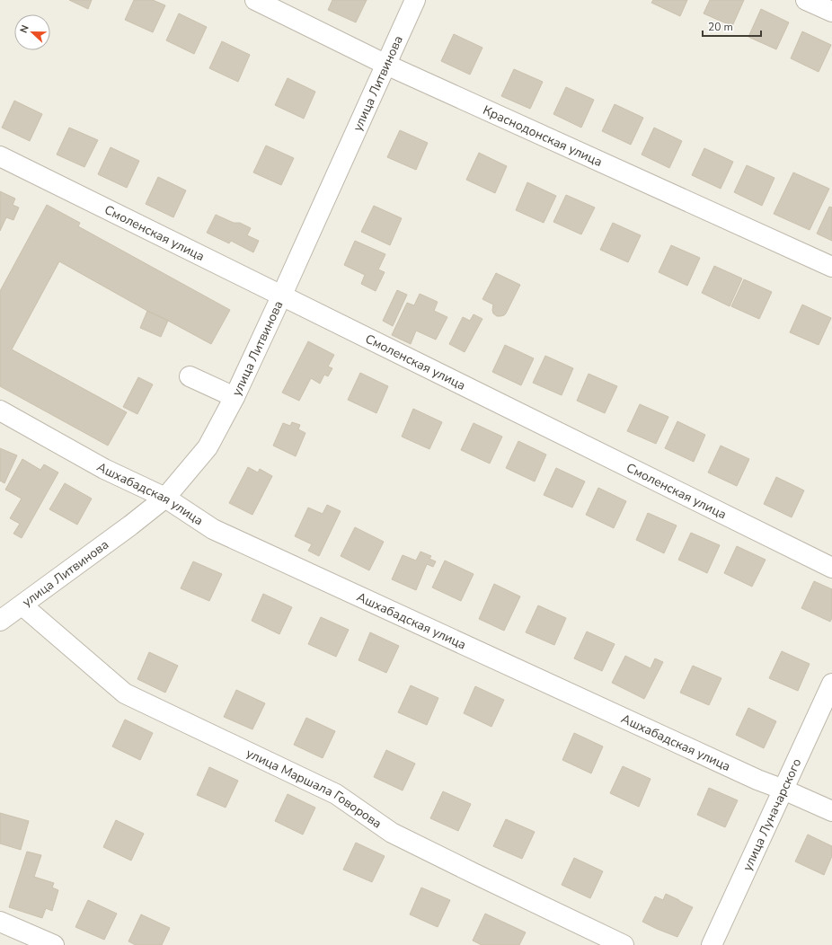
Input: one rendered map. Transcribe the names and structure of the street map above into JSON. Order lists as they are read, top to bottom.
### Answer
{
  "streets": {
    "street": [
      "улица Литвинова",
      "Краснодонская улица",
      "Смоленская улица",
      "Ашхабадская улица",
      "улица Маршала Говорова",
      "улица Луначарского"
    ]
  },
  "crossings": [
    ["улица Литвинова", "Краснодонская улица"],
    ["улица Литвинова", "Смоленская улица"],
    ["улица Литвинова", "Ашхабадская улица"],
    ["улица Литвинова", "улица Маршала Говорова"],
    ["Ашхабадская улица", "улица Луначарского"]
  ],
  "scale_bar": "20 m",
  "north": "left"
}
